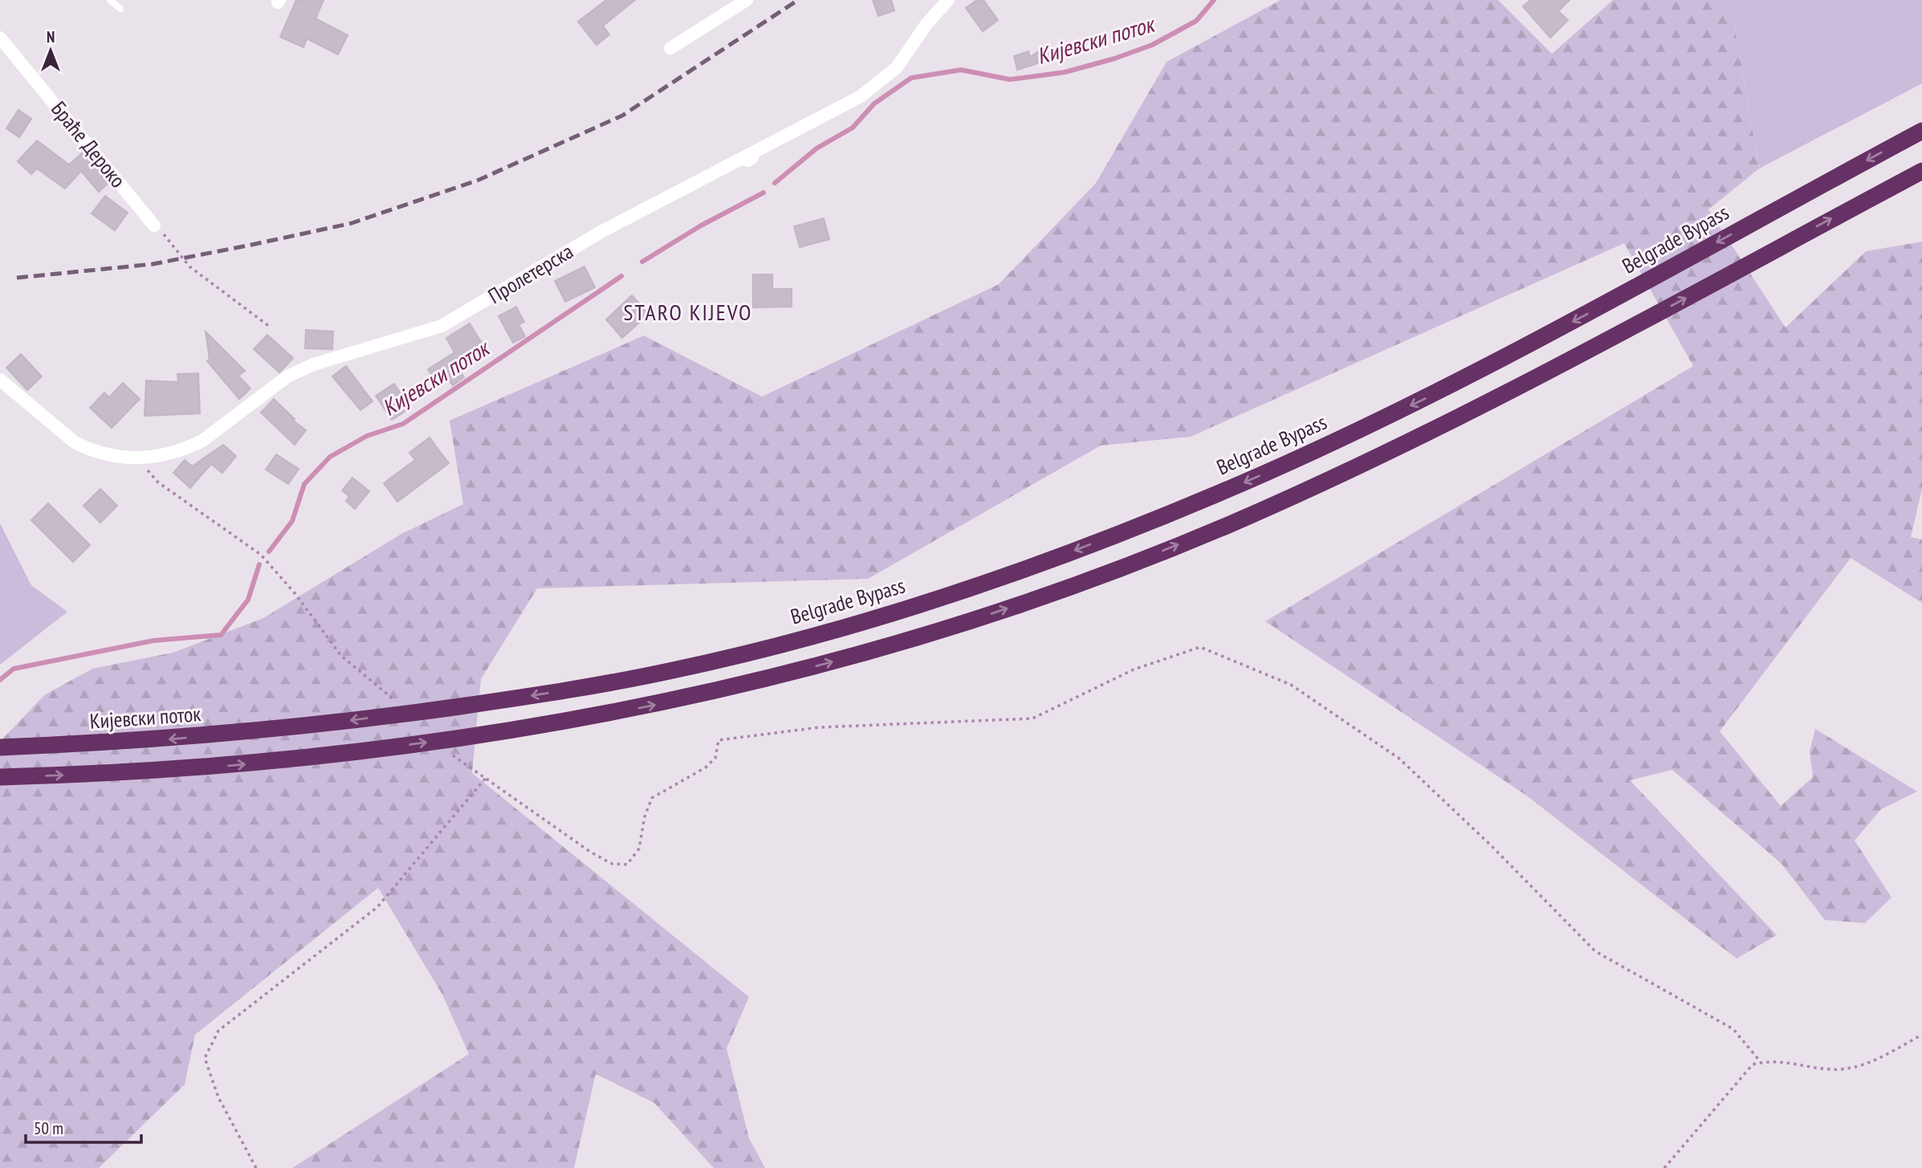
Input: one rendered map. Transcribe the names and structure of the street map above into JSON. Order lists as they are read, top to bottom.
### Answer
{
  "streets": {
    "highway": ["Belgrade Bypass", "Кијевски поток"],
    "street": ["Браће Дероко", "Пролетерска"]
  },
  "crossings": [
    ["Belgrade Bypass", "Кијевски поток"]
  ],
  "districts": ["STARO KIJEVO"],
  "water": ["Кијевски поток"],
  "scale_bar": "50 m",
  "north": "top"
}
